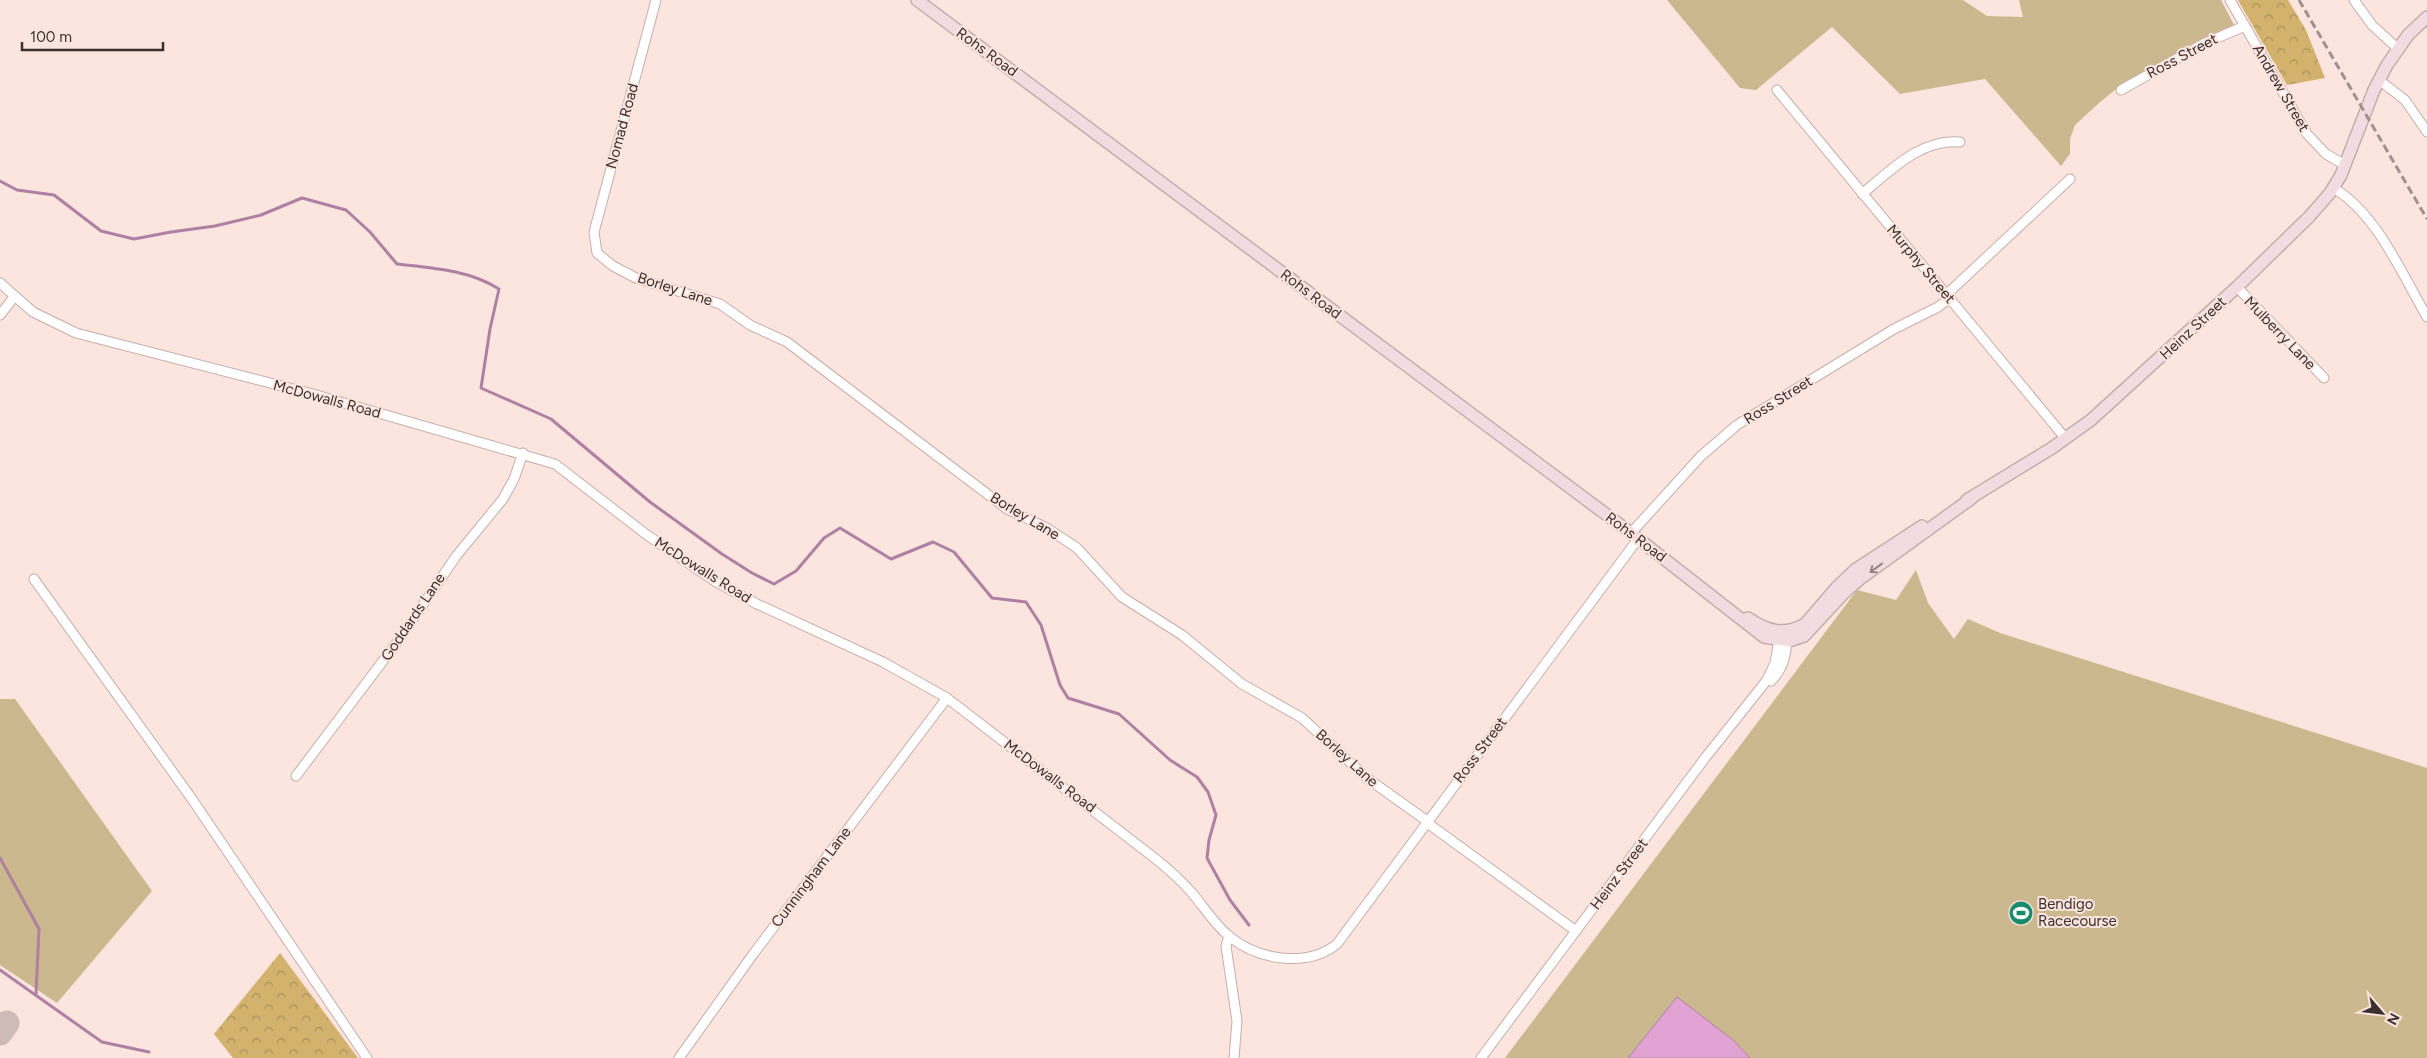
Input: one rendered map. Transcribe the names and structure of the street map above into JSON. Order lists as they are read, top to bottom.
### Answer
{
  "streets": {
    "street": [
      "Rohs Road",
      "Ross Street",
      "Andrew Street",
      "Nomad Road",
      "Murphy Street",
      "Borley Lane",
      "Heinz Street",
      "Mulberry Lane",
      "McDowalls Road",
      "Goddards Lane",
      "Cunningham Lane"
    ]
  },
  "crossings": [
    ["Rohs Road", "Ross Street"],
    ["Rohs Road", "Heinz Street"],
    ["Ross Street", "Andrew Street"],
    ["Ross Street", "Murphy Street"],
    ["Ross Street", "Borley Lane"],
    ["Ross Street", "McDowalls Road"],
    ["Andrew Street", "Heinz Street"],
    ["Nomad Road", "Borley Lane"],
    ["Murphy Street", "Heinz Street"],
    ["Borley Lane", "Heinz Street"],
    ["Heinz Street", "Mulberry Lane"],
    ["McDowalls Road", "Goddards Lane"],
    ["McDowalls Road", "Cunningham Lane"]
  ],
  "places": {
    "sports": ["Bendigo Racecourse"]
  },
  "scale_bar": "100 m",
  "north": "bottom right"
}
